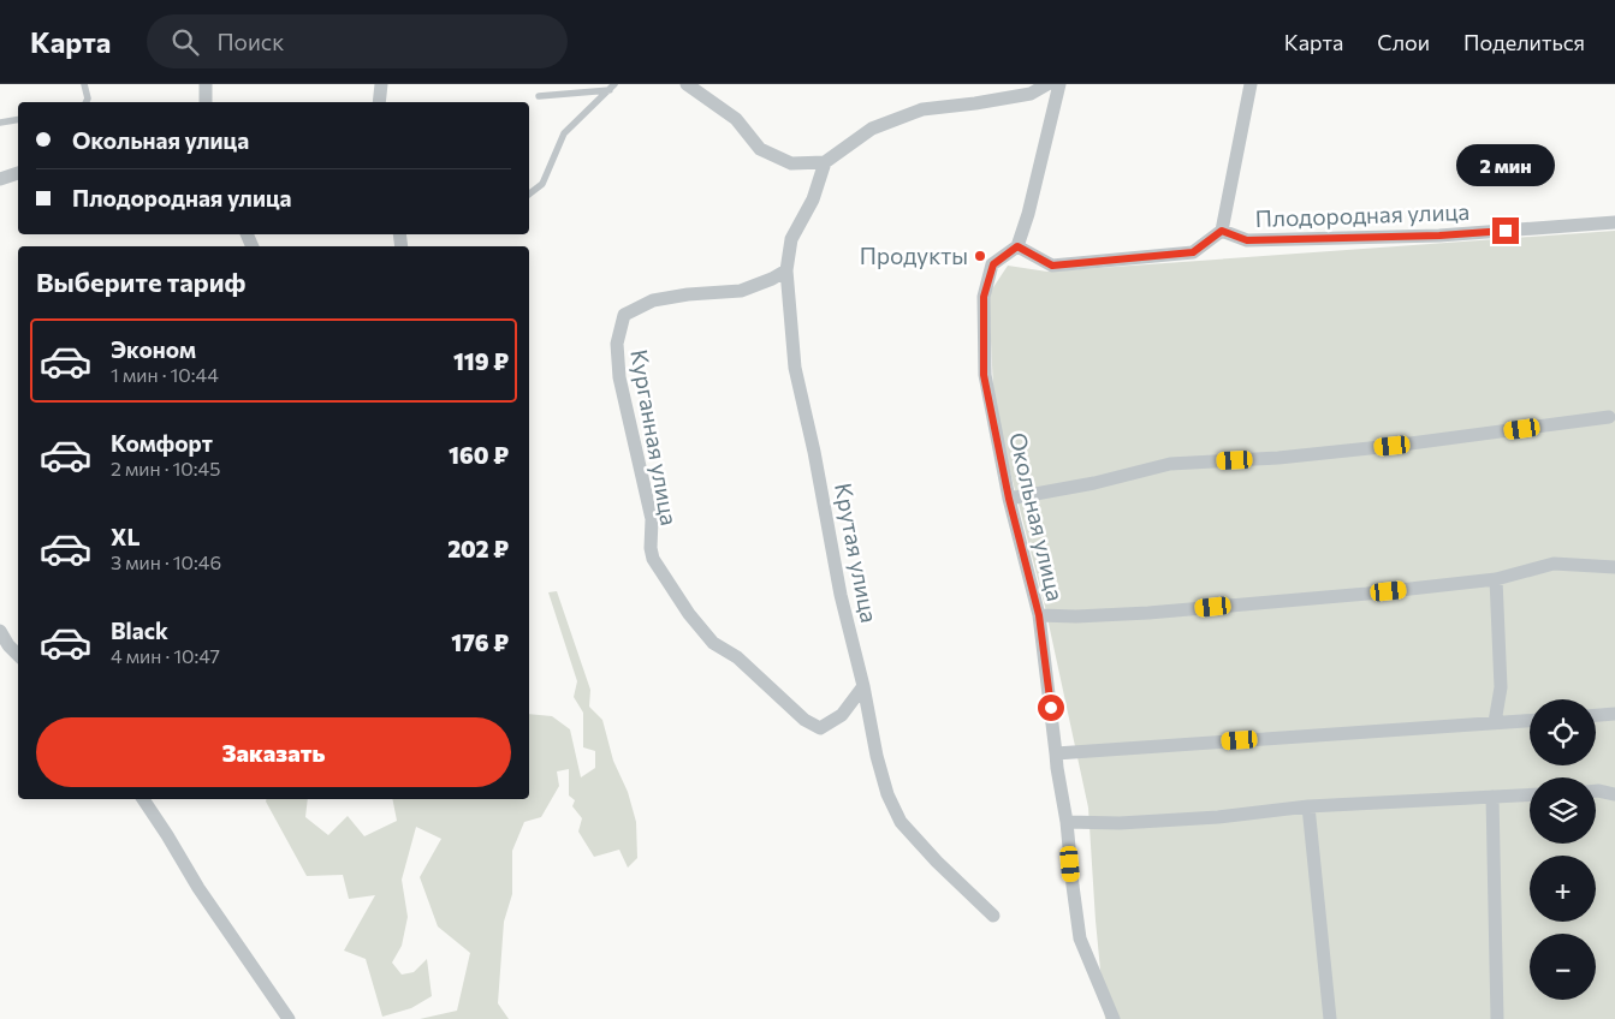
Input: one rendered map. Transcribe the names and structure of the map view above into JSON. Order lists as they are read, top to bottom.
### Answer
{
  "streets": {
    "street": [
      "Плодородная улица",
      "Курганная улица",
      "Окольная улица",
      "Крутая улица"
    ]
  },
  "crossings": [
    ["Плодородная улица", "Окольная улица"],
    ["Курганная улица", "Крутая улица"]
  ],
  "places": ["Продукты"],
  "page": {
    "header": "Карта",
    "search": "Поиск",
    "nav": ["Карта", "Слои", "Поделиться"],
    "banner": ["Окольная улица", "Плодородная улица"],
    "bubble": "2 мин",
    "heading": "Выберите тариф",
    "list": [
      {
        "name": "Эконом",
        "note": "1 мин · 10:44",
        "value": "119 ₽"
      },
      {
        "name": "Комфорт",
        "note": "2 мин · 10:45",
        "value": "160 ₽"
      },
      {
        "name": "XL",
        "note": "3 мин · 10:46",
        "value": "202 ₽"
      },
      {
        "name": "Black",
        "note": "4 мин · 10:47",
        "value": "176 ₽"
      }
    ],
    "map_buttons": ["+", "−"],
    "buttons": "Заказать"
  }
}
